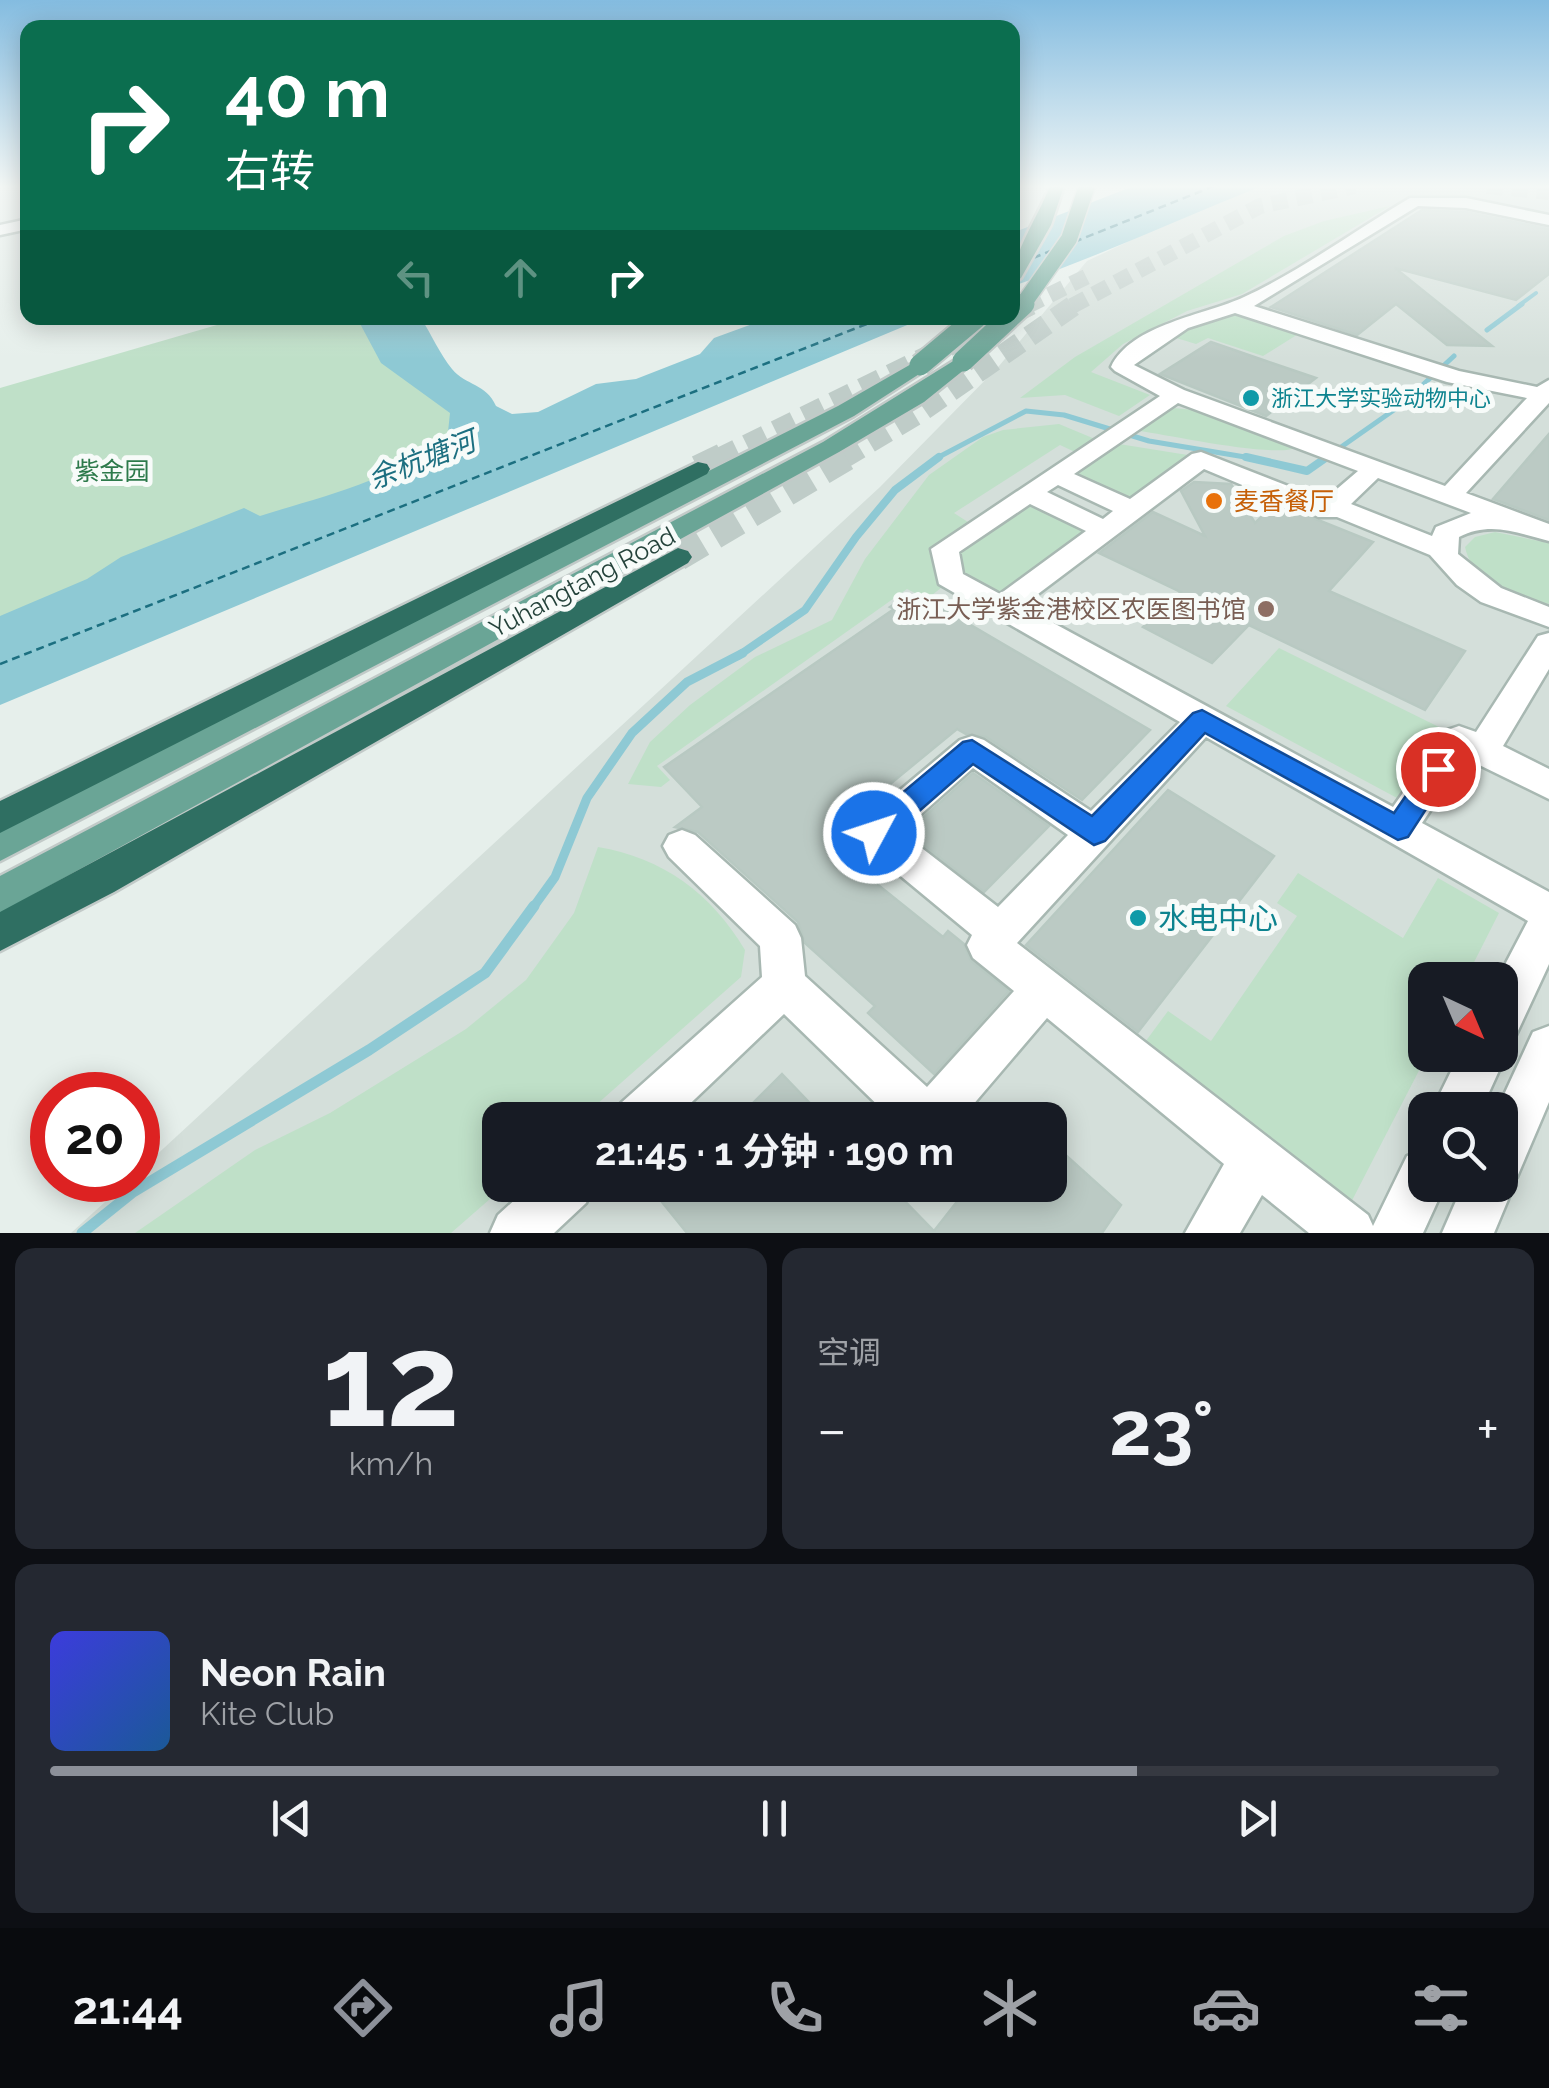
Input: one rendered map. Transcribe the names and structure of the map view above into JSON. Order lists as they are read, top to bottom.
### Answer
{
  "streets": {
    "main road": ["Yuhangtang Road"]
  },
  "water": ["余杭塘河"],
  "parks": ["紫金园"],
  "places": [
    "浙江大学实验动物中心",
    "麦香餐厅",
    "浙江大学紫金港校区农医图书馆",
    "水电中心"
  ],
  "north": "bottom right",
  "page": {
    "turn": ["40 m", "右转"],
    "limit": "20",
    "trip": "21:45 · 1 分钟 · 190 m",
    "tile": [
      ["12", "km/h"],
      "空调"
    ],
    "heat": ["−", "23°", "+"],
    "song": ["Neon Rain", "Kite Club"],
    "tabs": "21:44"
  }
}
